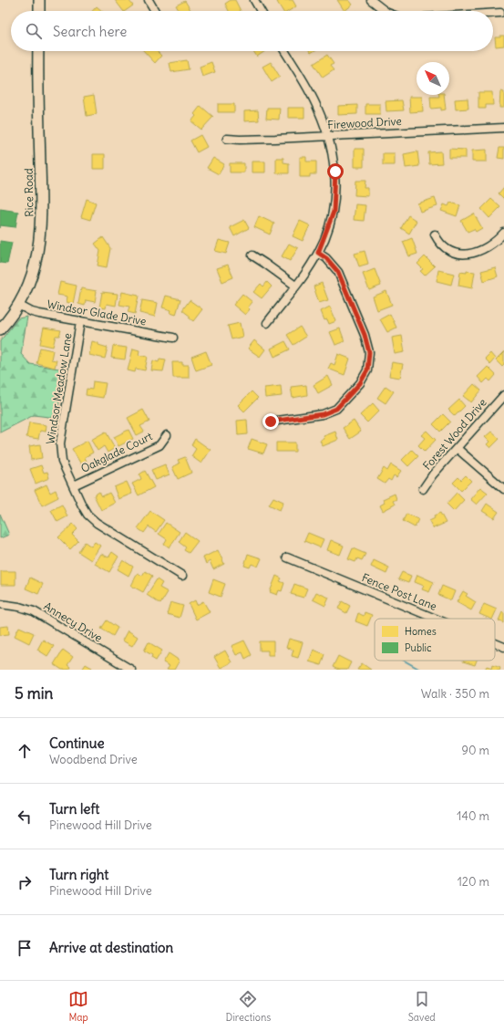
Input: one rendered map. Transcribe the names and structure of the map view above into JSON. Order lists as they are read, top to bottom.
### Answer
{
  "streets": {
    "street": [
      "Firewood Drive",
      "Rice Road",
      "Windsor Glade Drive",
      "Windsor Meadow Lane",
      "Forest Wood Drive",
      "Oakglade Court",
      "Fence Post Lane",
      "Annecy Drive"
    ]
  },
  "crossings": [
    ["Rice Road", "Windsor Glade Drive"],
    ["Windsor Glade Drive", "Windsor Meadow Lane"],
    ["Windsor Meadow Lane", "Oakglade Court"]
  ],
  "legend": ["Homes", "Public"],
  "north": "top left",
  "page": {
    "search": "Search here",
    "heading": ["5 min", "Walk · 350 m"],
    "list": [
      ["Continue", "Woodbend Drive", "90 m"],
      ["Turn left", "Pinewood Hill Drive", "140 m"],
      ["Turn right", "Pinewood Hill Drive", "120 m"],
      "Arrive at destination"
    ],
    "nav": ["Map", "Directions", "Saved"]
  }
}
